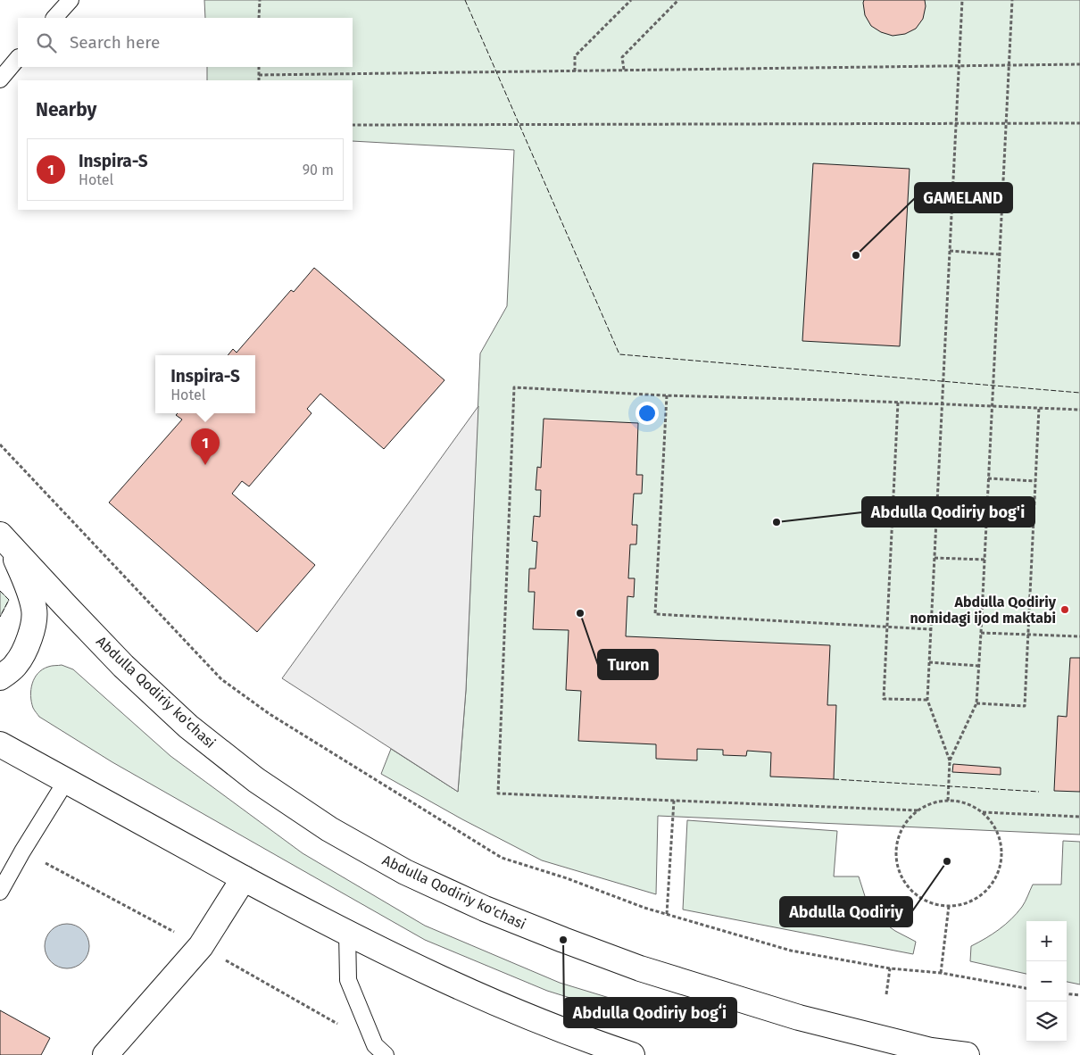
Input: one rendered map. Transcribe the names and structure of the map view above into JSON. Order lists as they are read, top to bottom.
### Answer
{
  "streets": {
    "main road": ["Abdulla Qodiriy ko'chasi"]
  },
  "places": [
    "GAMELAND",
    "Abdulla Qodiriy bog'i",
    "Abdulla Qodiriy nomidagi ijod maktabi",
    "Turon",
    "Abdulla Qodiriy",
    "Abdulla Qodiriy bogʻi"
  ],
  "page": {
    "search": "Search here",
    "heading": "Nearby",
    "list": [
      {
        "mark": "1",
        "name": "Inspira-S",
        "note": "Hotel",
        "value": "90 m"
      }
    ],
    "popup": ["Inspira-S", "Hotel"],
    "pins": "1",
    "map_buttons": ["+", "−"]
  }
}
